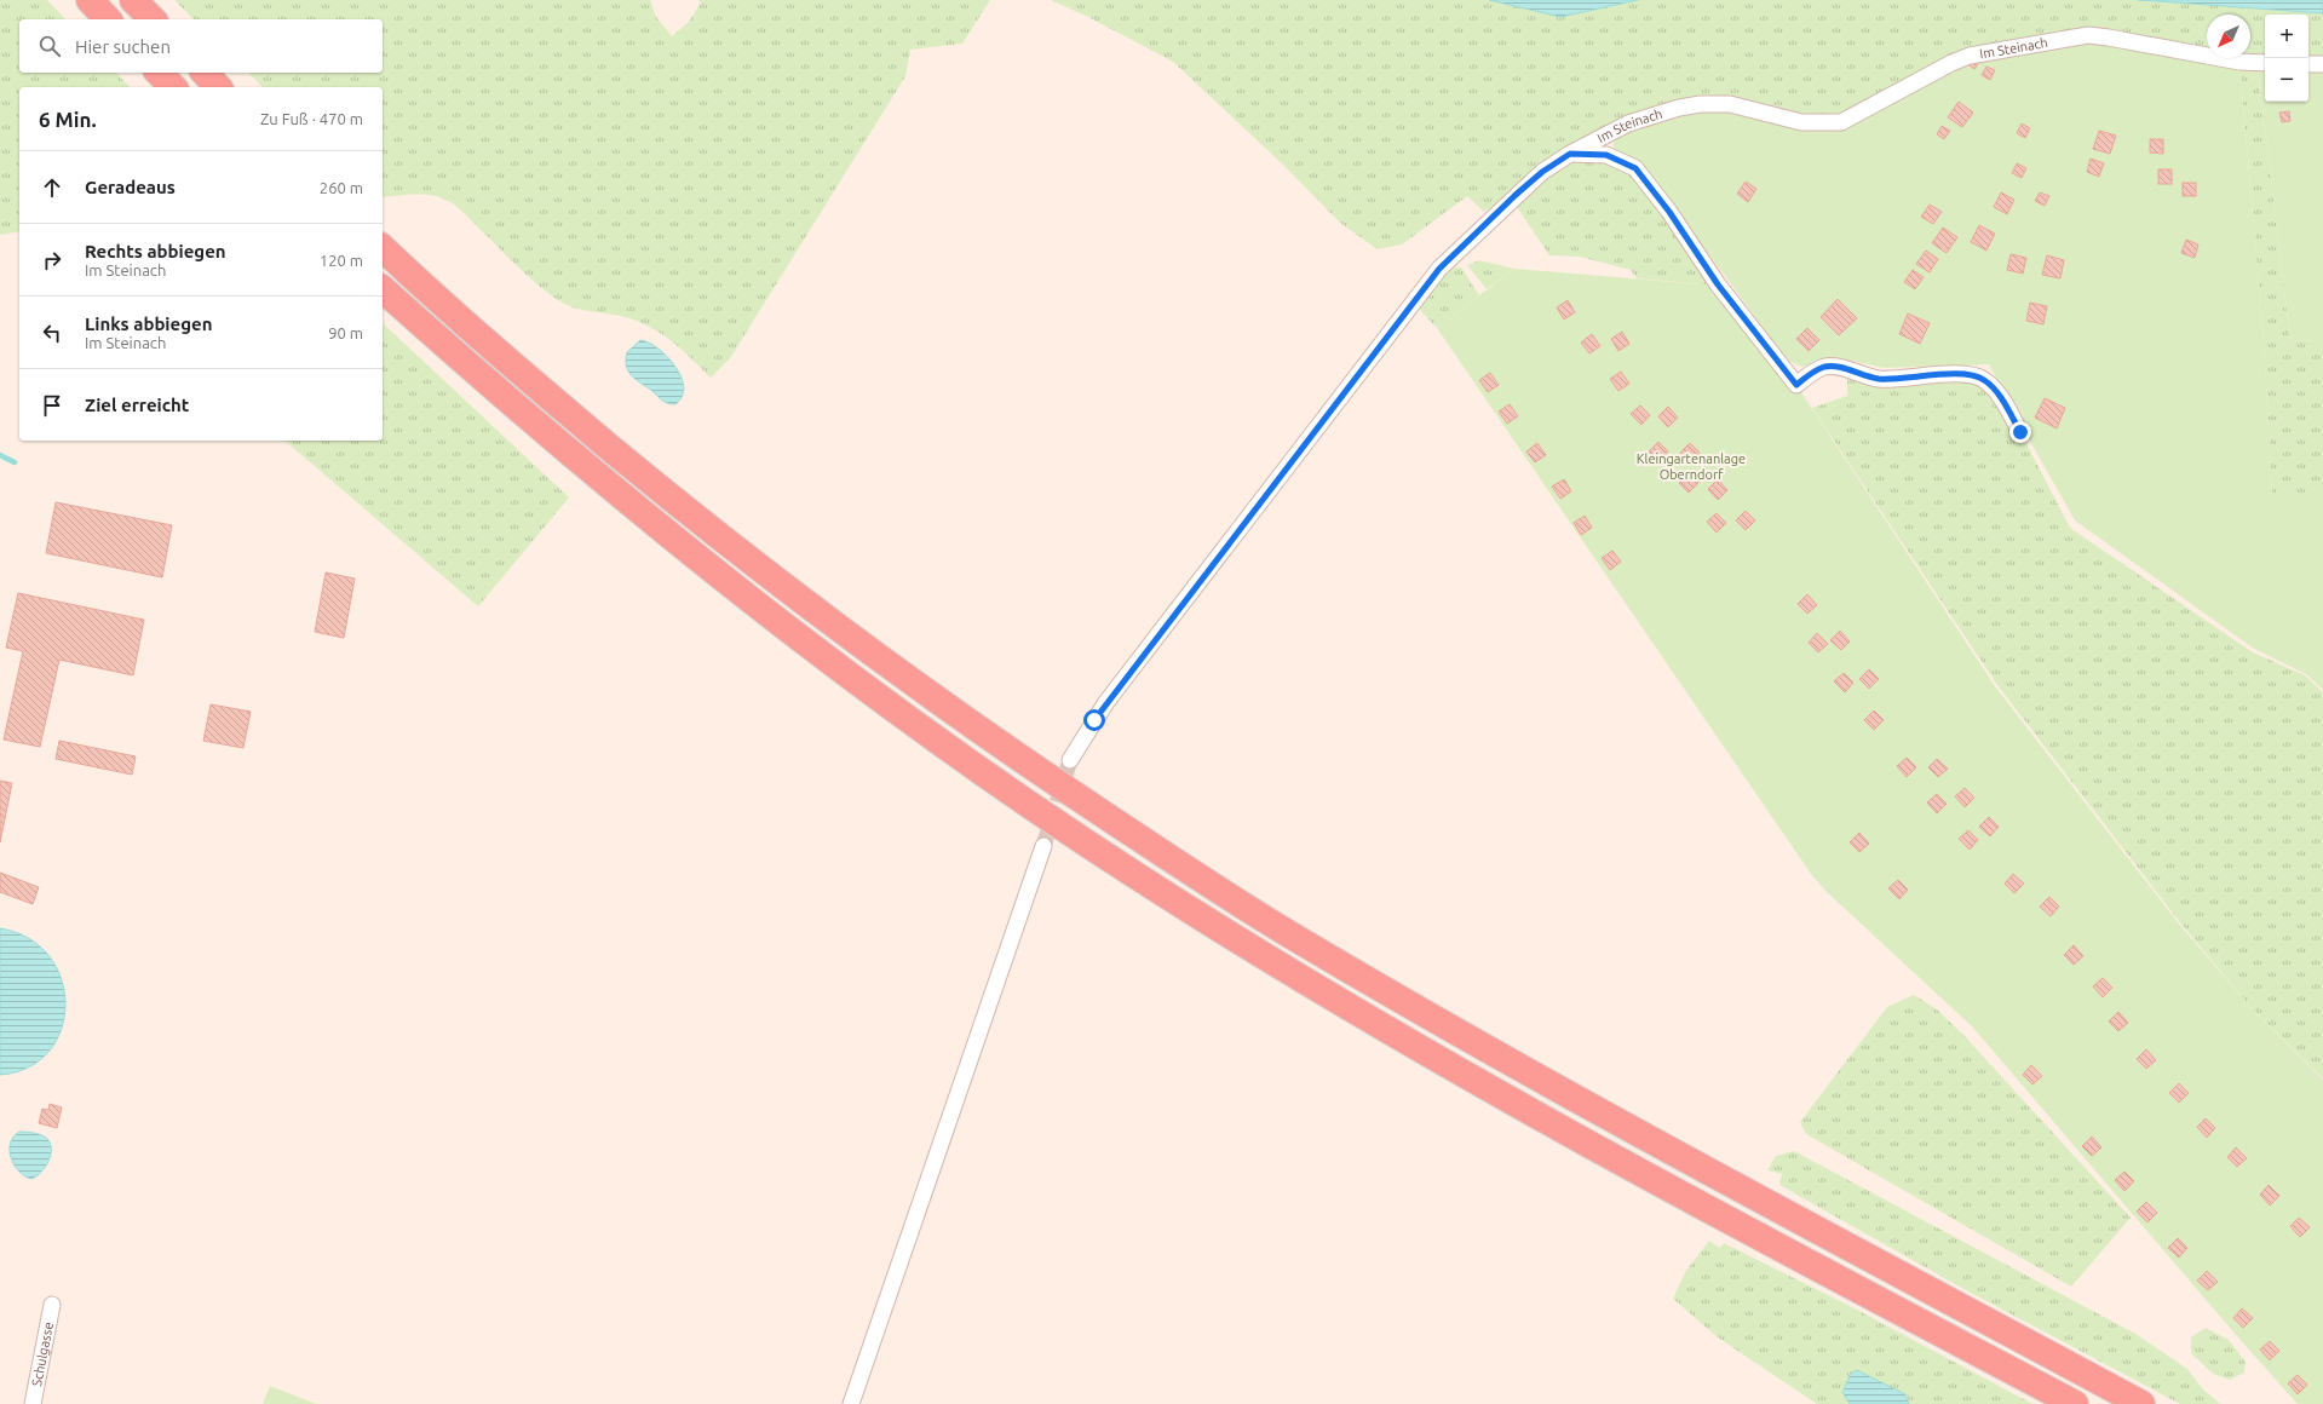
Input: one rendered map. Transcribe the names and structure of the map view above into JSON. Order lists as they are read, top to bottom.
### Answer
{
  "streets": {
    "street": ["Im Steinach", "Schulgasse"]
  },
  "parks": ["Kleingartenanlage Oberndorf"],
  "north": "bottom left",
  "page": {
    "map_buttons": ["+", "−"],
    "search": "Hier suchen",
    "heading": ["6 Min.", "Zu Fuß · 470 m"],
    "list": [
      ["Geradeaus", "260 m"],
      ["Rechts abbiegen", "Im Steinach", "120 m"],
      ["Links abbiegen", "Im Steinach", "90 m"],
      "Ziel erreicht"
    ]
  }
}
